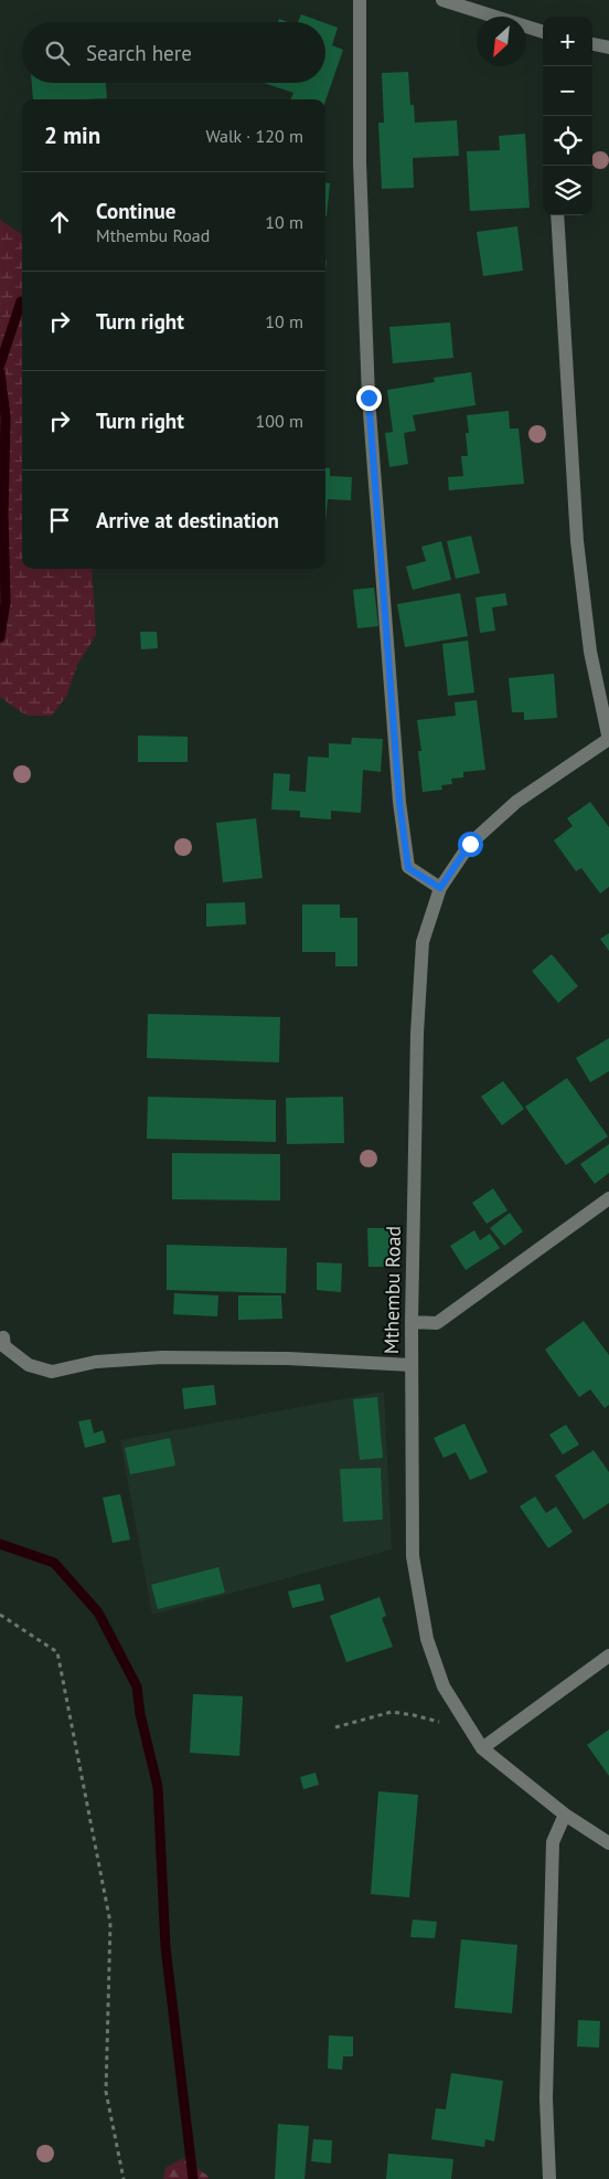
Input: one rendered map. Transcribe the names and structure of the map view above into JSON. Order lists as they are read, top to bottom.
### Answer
{
  "streets": {
    "street": ["Mthembu Road"]
  },
  "north": "bottom left",
  "page": {
    "map_buttons": ["+", "−"],
    "search": "Search here",
    "heading": ["2 min", "Walk · 120 m"],
    "list": [
      ["Continue", "Mthembu Road", "10 m"],
      ["Turn right", "10 m"],
      ["Turn right", "100 m"],
      "Arrive at destination"
    ]
  }
}
